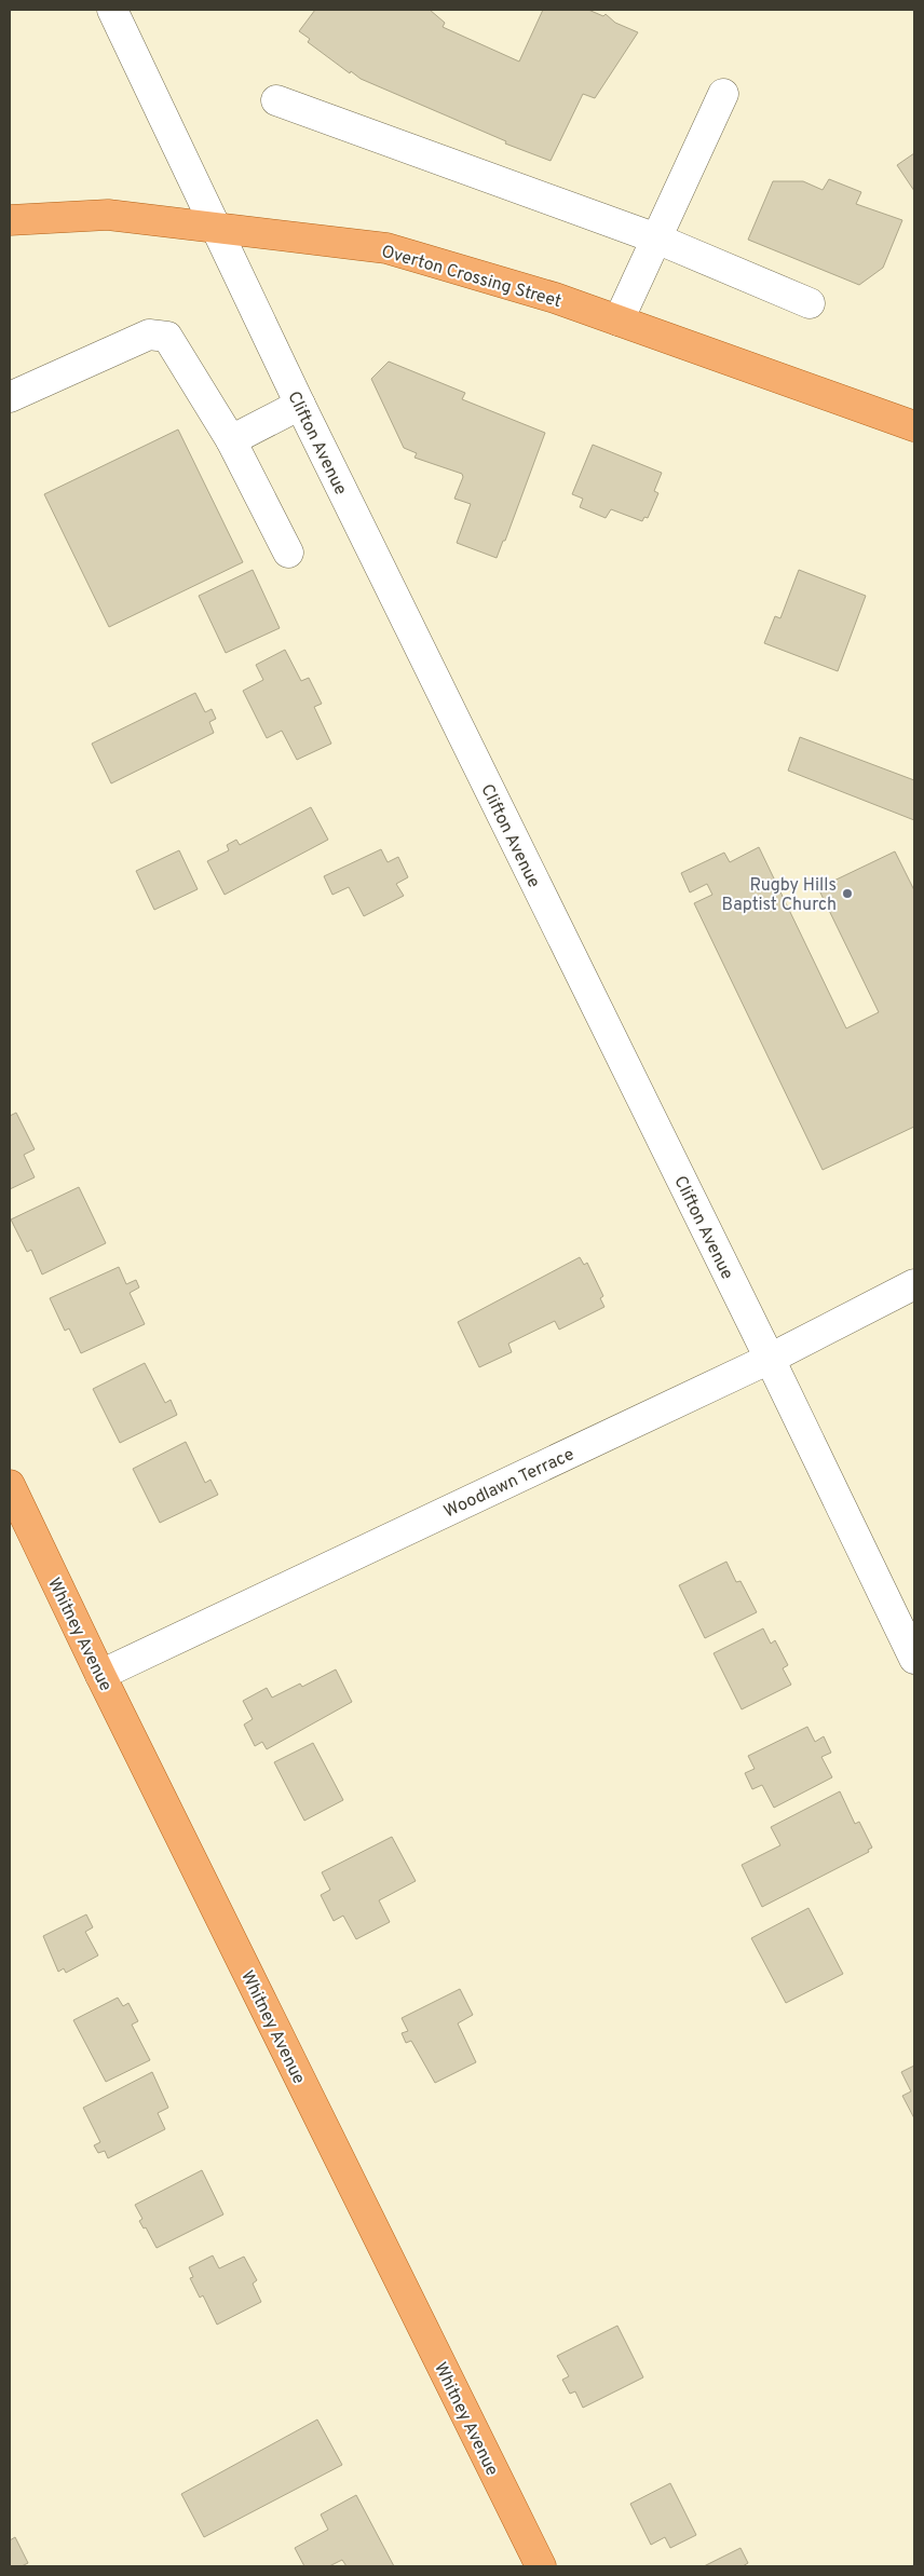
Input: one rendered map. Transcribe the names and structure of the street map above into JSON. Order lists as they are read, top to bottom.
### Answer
{
  "streets": {
    "main road": ["Overton Crossing Street", "Whitney Avenue"],
    "street": ["Clifton Avenue", "Woodlawn Terrace"]
  },
  "crossings": [
    ["Overton Crossing Street", "Clifton Avenue"],
    ["Clifton Avenue", "Woodlawn Terrace"],
    ["Woodlawn Terrace", "Whitney Avenue"]
  ],
  "places": ["Rugby Hills Baptist Church"]
}
